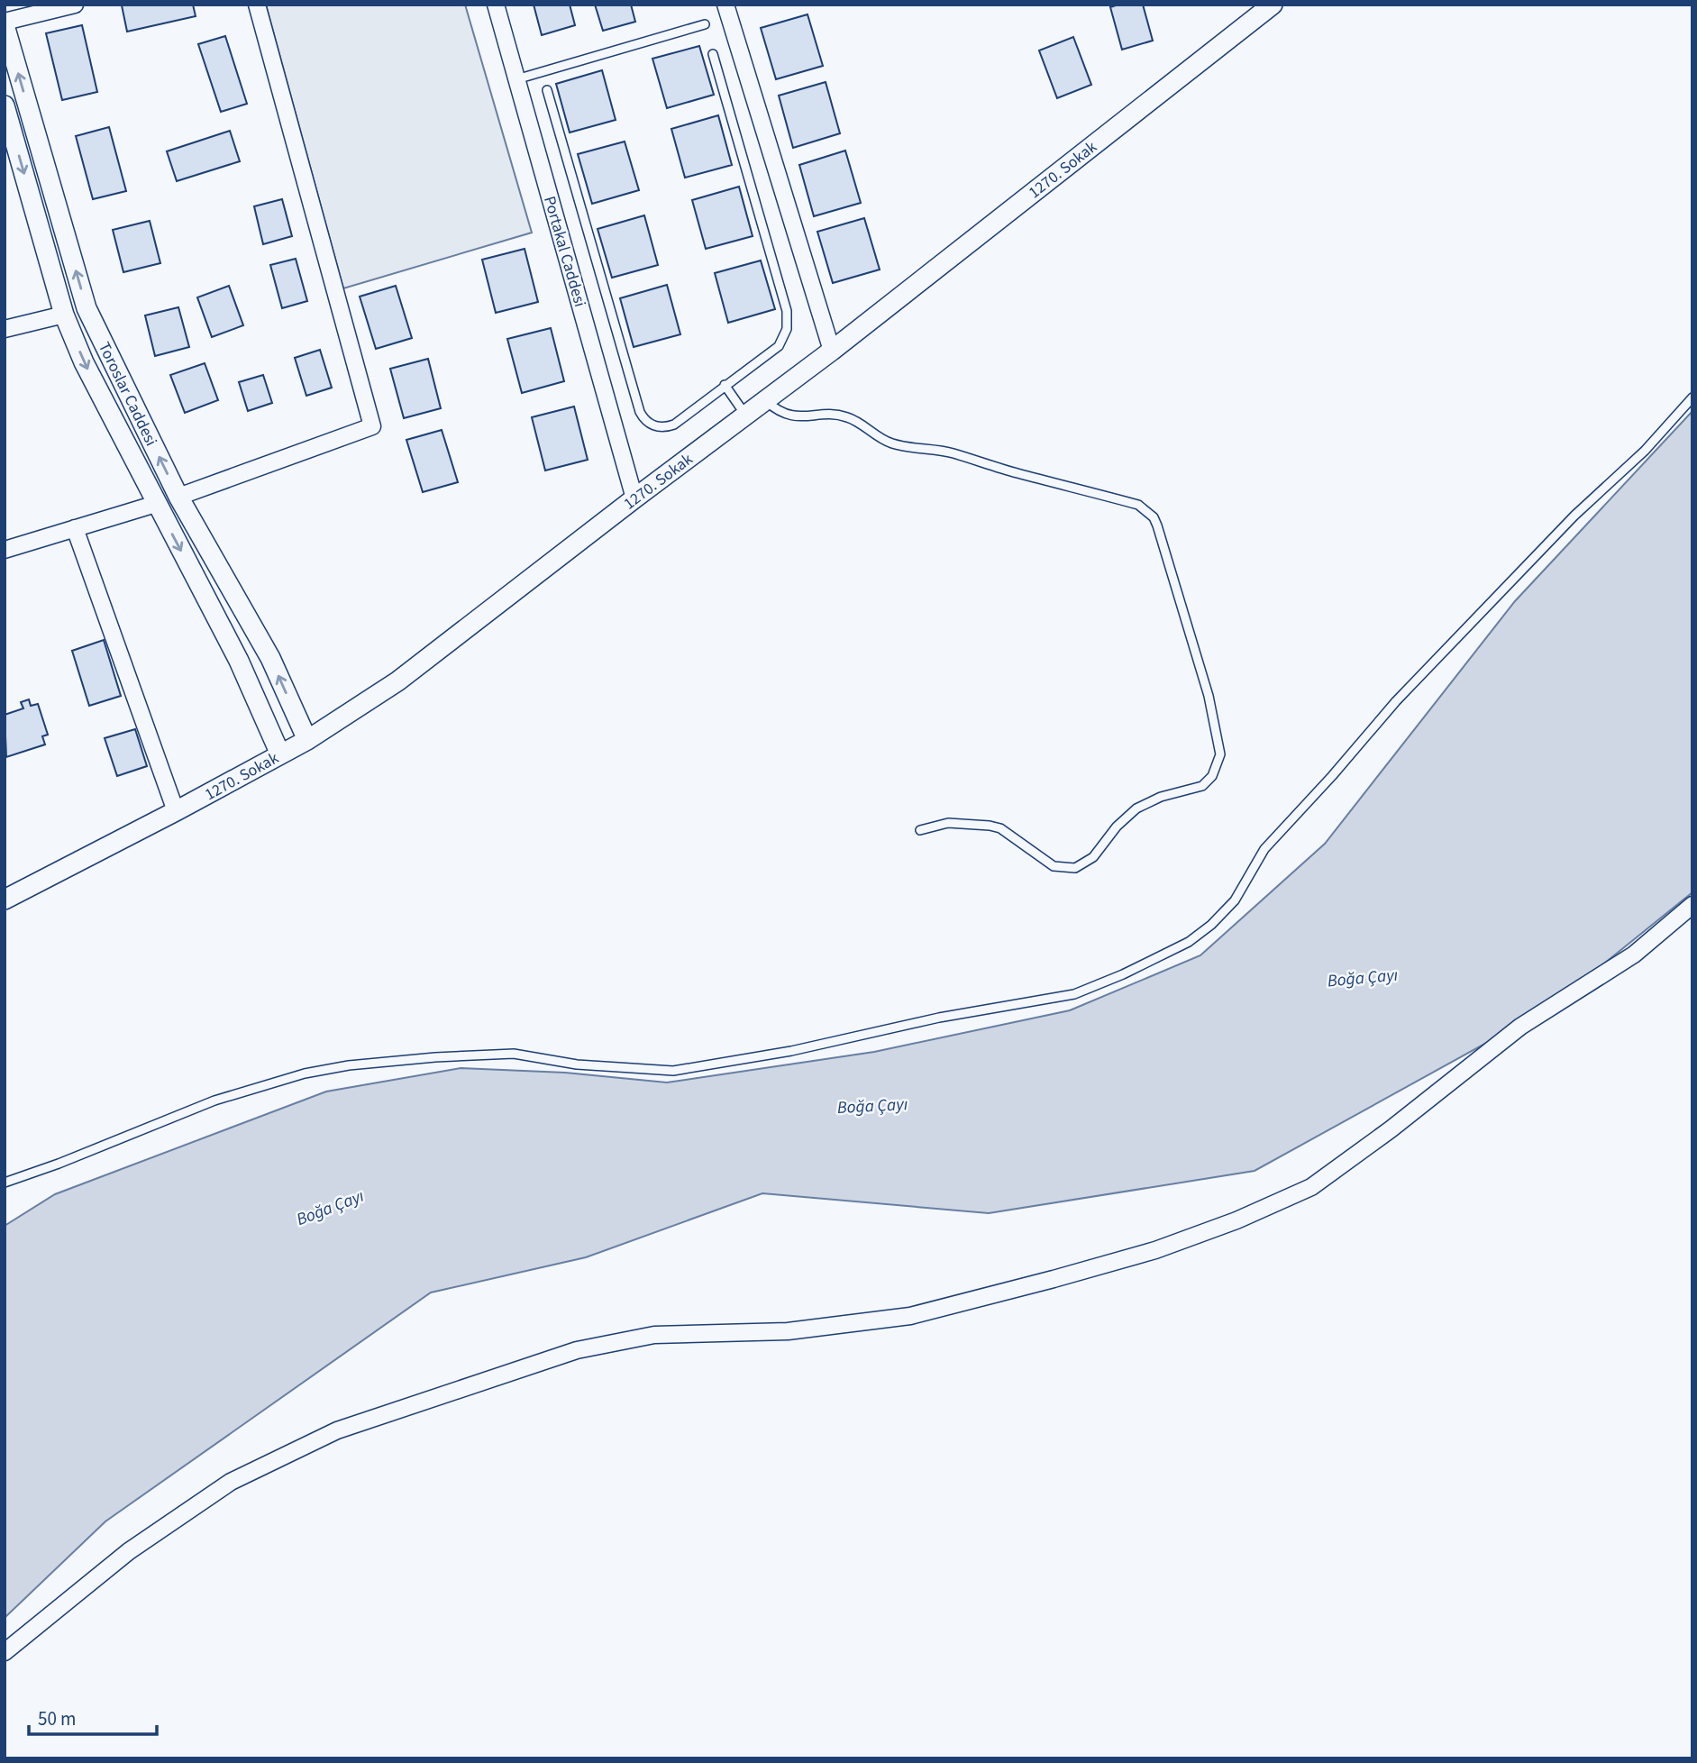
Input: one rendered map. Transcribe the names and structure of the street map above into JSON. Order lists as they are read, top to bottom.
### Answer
{
  "streets": {
    "street": ["1270. Sokak", "Portakal Caddesi", "Toroslar Caddesi"]
  },
  "crossings": [
    ["1270. Sokak", "Portakal Caddesi"],
    ["1270. Sokak", "Toroslar Caddesi"]
  ],
  "water": ["Boğa Çayı"],
  "scale_bar": "50 m"
}
